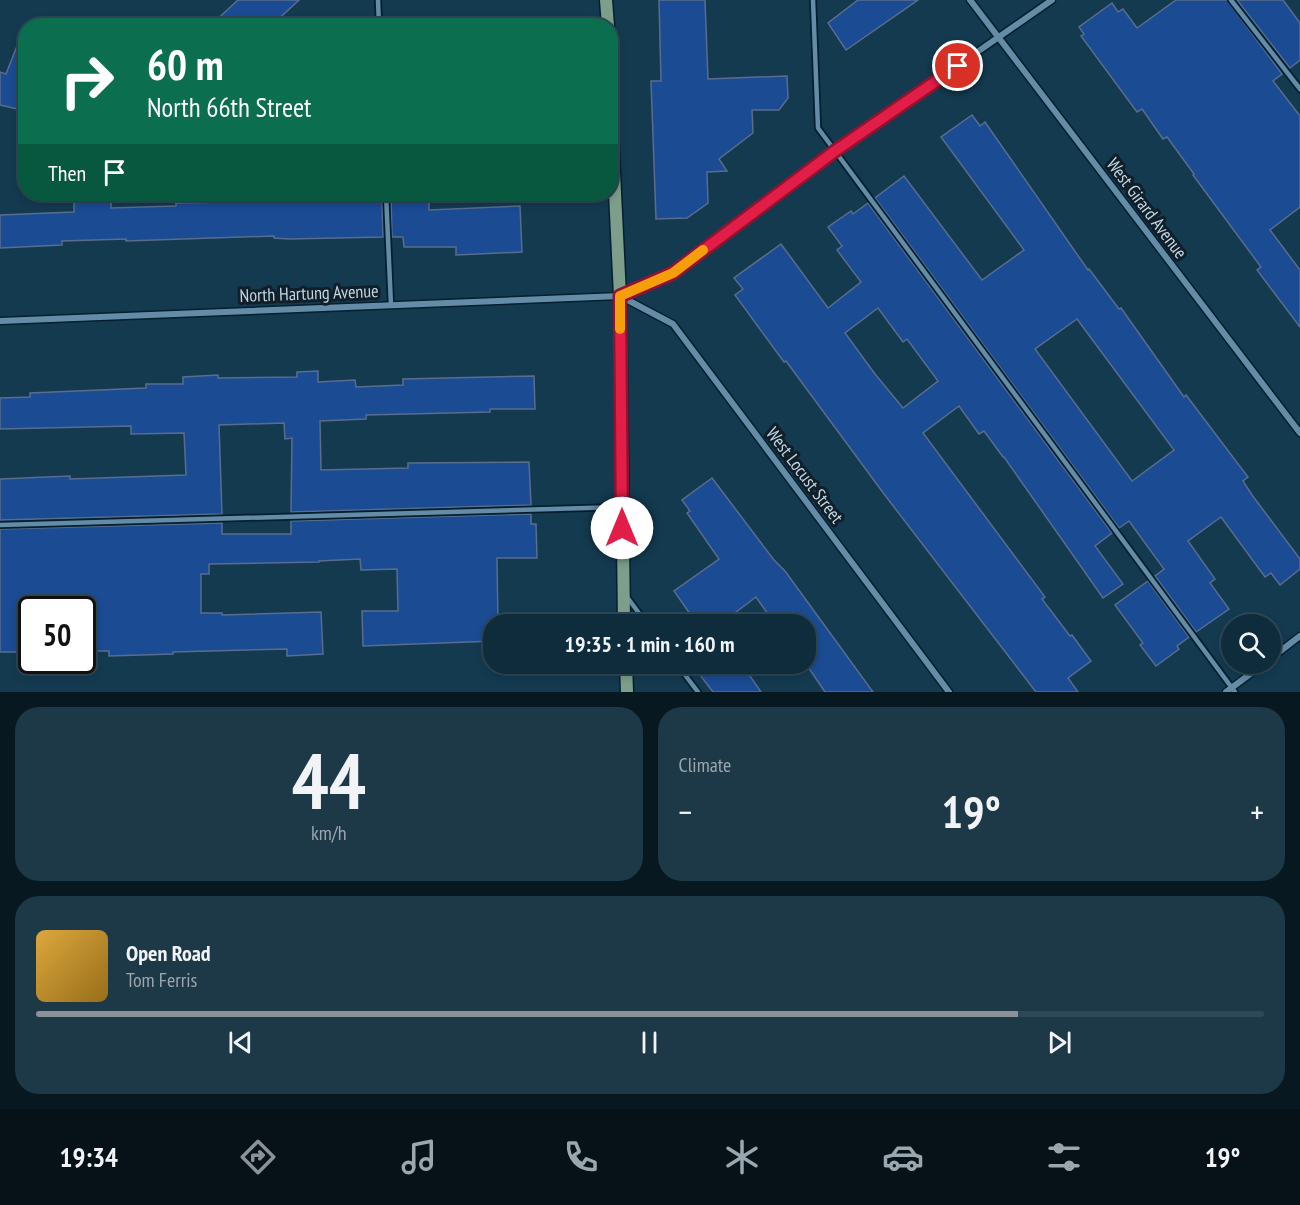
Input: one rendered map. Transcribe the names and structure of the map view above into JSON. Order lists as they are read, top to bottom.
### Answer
{
  "streets": {
    "street": ["West Girard Avenue", "North Hartung Avenue", "West Locust Street"]
  },
  "crossings": [
    ["North Hartung Avenue", "West Locust Street"]
  ],
  "page": {
    "turn": ["60 m", "North 66th Street"],
    "then": "Then",
    "limit": "50",
    "trip": "19:35 · 1 min · 160 m",
    "tile": [
      ["44", "km/h"],
      "Climate"
    ],
    "heat": ["−", "19°", "+"],
    "song": ["Open Road", "Tom Ferris"],
    "tabs": ["19:34", "19°"]
  }
}
